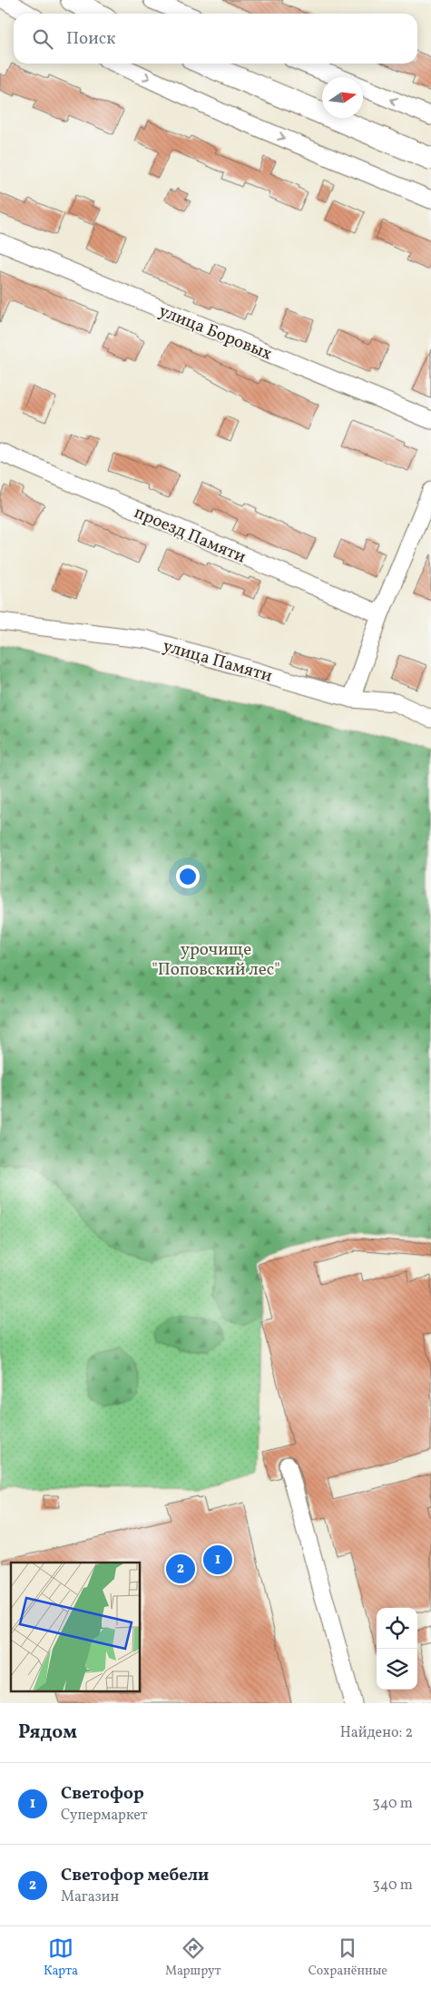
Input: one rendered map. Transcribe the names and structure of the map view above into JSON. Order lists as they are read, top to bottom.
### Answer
{
  "streets": {
    "street": ["улица Боровых", "проезд Памяти", "улица Памяти"]
  },
  "parks": ["урочище \"Поповский лес\""],
  "north": "right",
  "page": {
    "search": "Поиск",
    "pins": ["1", "2"],
    "heading": ["Рядом", "Найдено: 2"],
    "list": [
      {
        "mark": "1",
        "name": "Светофор",
        "note": "Супермаркет",
        "value": "340 m"
      },
      {
        "mark": "2",
        "name": "Светофор мебели",
        "note": "Магазин",
        "value": "340 m"
      }
    ],
    "nav": ["Карта", "Маршрут", "Сохранённые"]
  }
}
